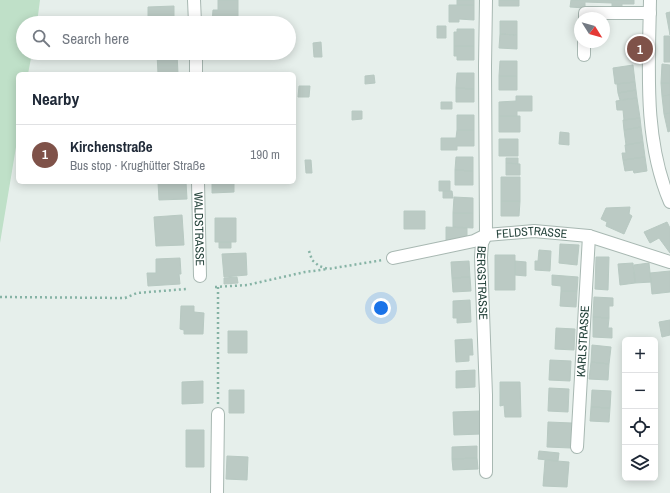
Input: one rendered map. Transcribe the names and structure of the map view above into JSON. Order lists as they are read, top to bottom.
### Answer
{
  "streets": {
    "street": [
      "WALDSTRASSE",
      "FELDSTRASSE",
      "BERGSTRASSE",
      "KARLSTRASSE"
    ]
  },
  "crossings": [
    ["FELDSTRASSE", "BERGSTRASSE"],
    ["FELDSTRASSE", "KARLSTRASSE"]
  ],
  "north": "bottom right",
  "page": {
    "search": "Search here",
    "pins": "1",
    "heading": "Nearby",
    "list": [
      {
        "mark": "1",
        "name": "Kirchenstraße",
        "note": "Bus stop · Krughütter Straße",
        "value": "190 m"
      }
    ],
    "map_buttons": ["+", "−"]
  }
}
